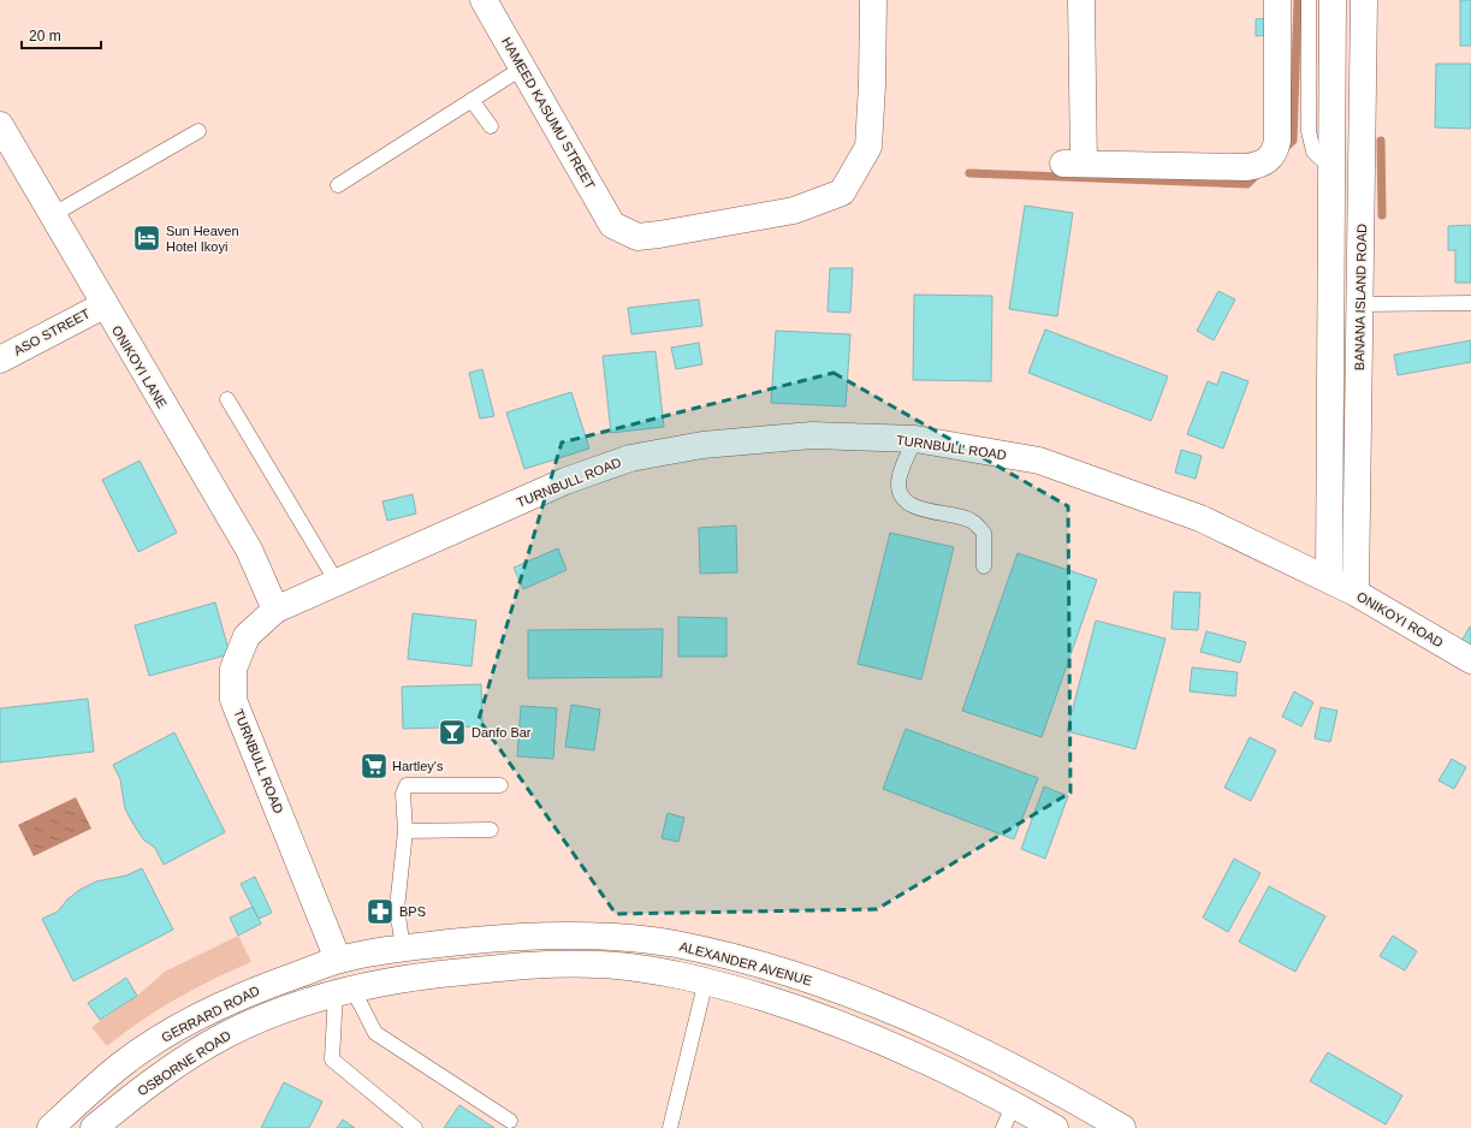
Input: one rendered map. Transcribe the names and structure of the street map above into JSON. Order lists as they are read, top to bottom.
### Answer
{
  "streets": {
    "street": [
      "HAMEED KASUMU STREET",
      "BANANA ISLAND ROAD",
      "ASO STREET",
      "ONIKOYI LANE",
      "TURNBULL ROAD",
      "ONIKOYI ROAD",
      "ALEXANDER AVENUE",
      "GERRARD ROAD",
      "OSBORNE ROAD"
    ]
  },
  "crossings": [
    ["BANANA ISLAND ROAD", "ONIKOYI ROAD"],
    ["ASO STREET", "ONIKOYI LANE"],
    ["ONIKOYI LANE", "TURNBULL ROAD"],
    ["TURNBULL ROAD", "ONIKOYI ROAD"],
    ["TURNBULL ROAD", "ALEXANDER AVENUE"],
    ["TURNBULL ROAD", "GERRARD ROAD"],
    ["ALEXANDER AVENUE", "GERRARD ROAD"],
    ["ALEXANDER AVENUE", "OSBORNE ROAD"]
  ],
  "places": {
    "hotel": ["Sun Heaven Hotel Ikoyi"],
    "bar": ["Danfo Bar"],
    "supermarket": ["Hartley's"],
    "pharmacy": ["BPS"]
  },
  "scale_bar": "20 m"
}
